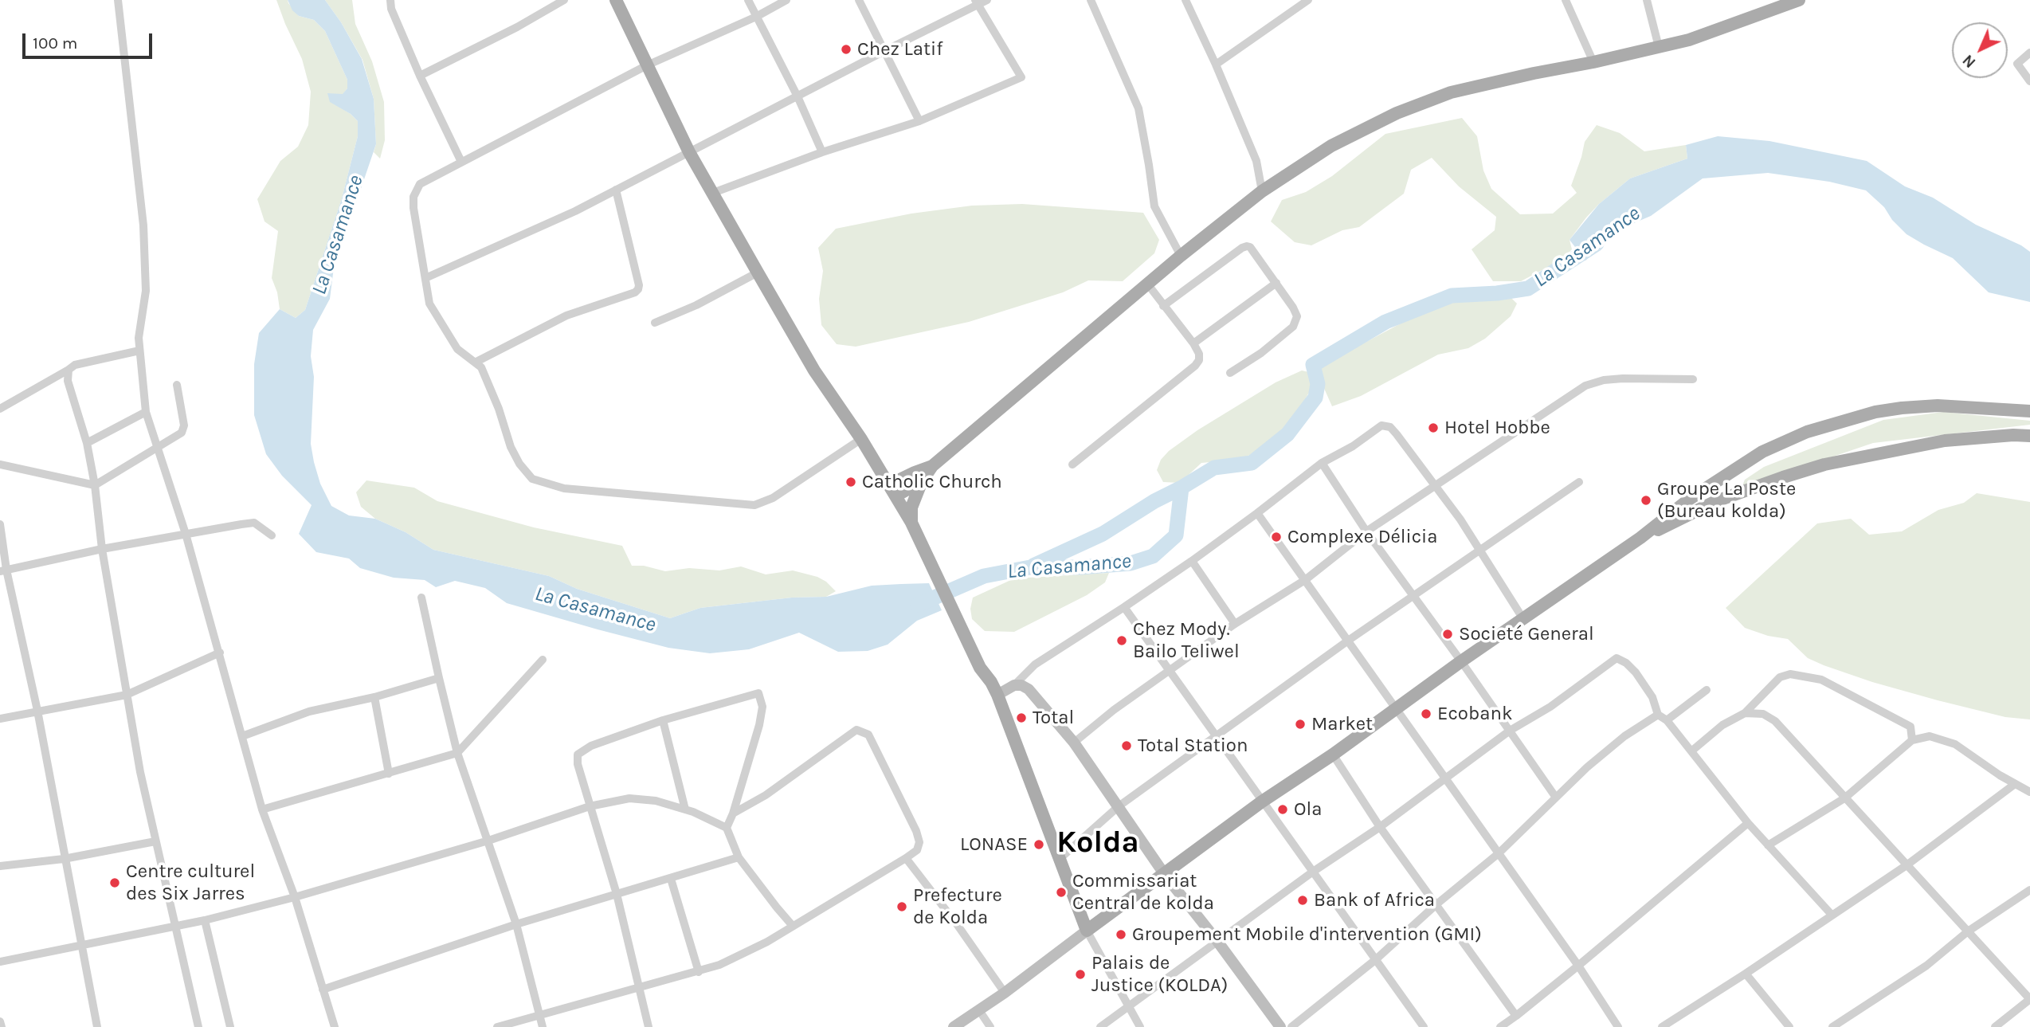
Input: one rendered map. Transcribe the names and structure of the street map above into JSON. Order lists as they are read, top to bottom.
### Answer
{
  "districts": ["Kolda"],
  "water": ["La Casamance"],
  "places": [
    "Chez Latif",
    "Hotel Hobbe",
    "Catholic Church",
    "Groupe La Poste (Bureau kolda)",
    "Complexe Délicia",
    "Societé General",
    "Chez Mody. Bailo Teliwel",
    "Ecobank",
    "Total",
    "Market",
    "Total Station",
    "Ola",
    "LONASE",
    "Centre culturel des Six Jarres",
    "Commissariat Central de kolda",
    "Bank of Africa",
    "Prefecture de Kolda",
    "Groupement Mobile d'intervention (GMI)",
    "Palais de Justice (KOLDA)"
  ],
  "scale_bar": "100 m",
  "north": "bottom left"
}
